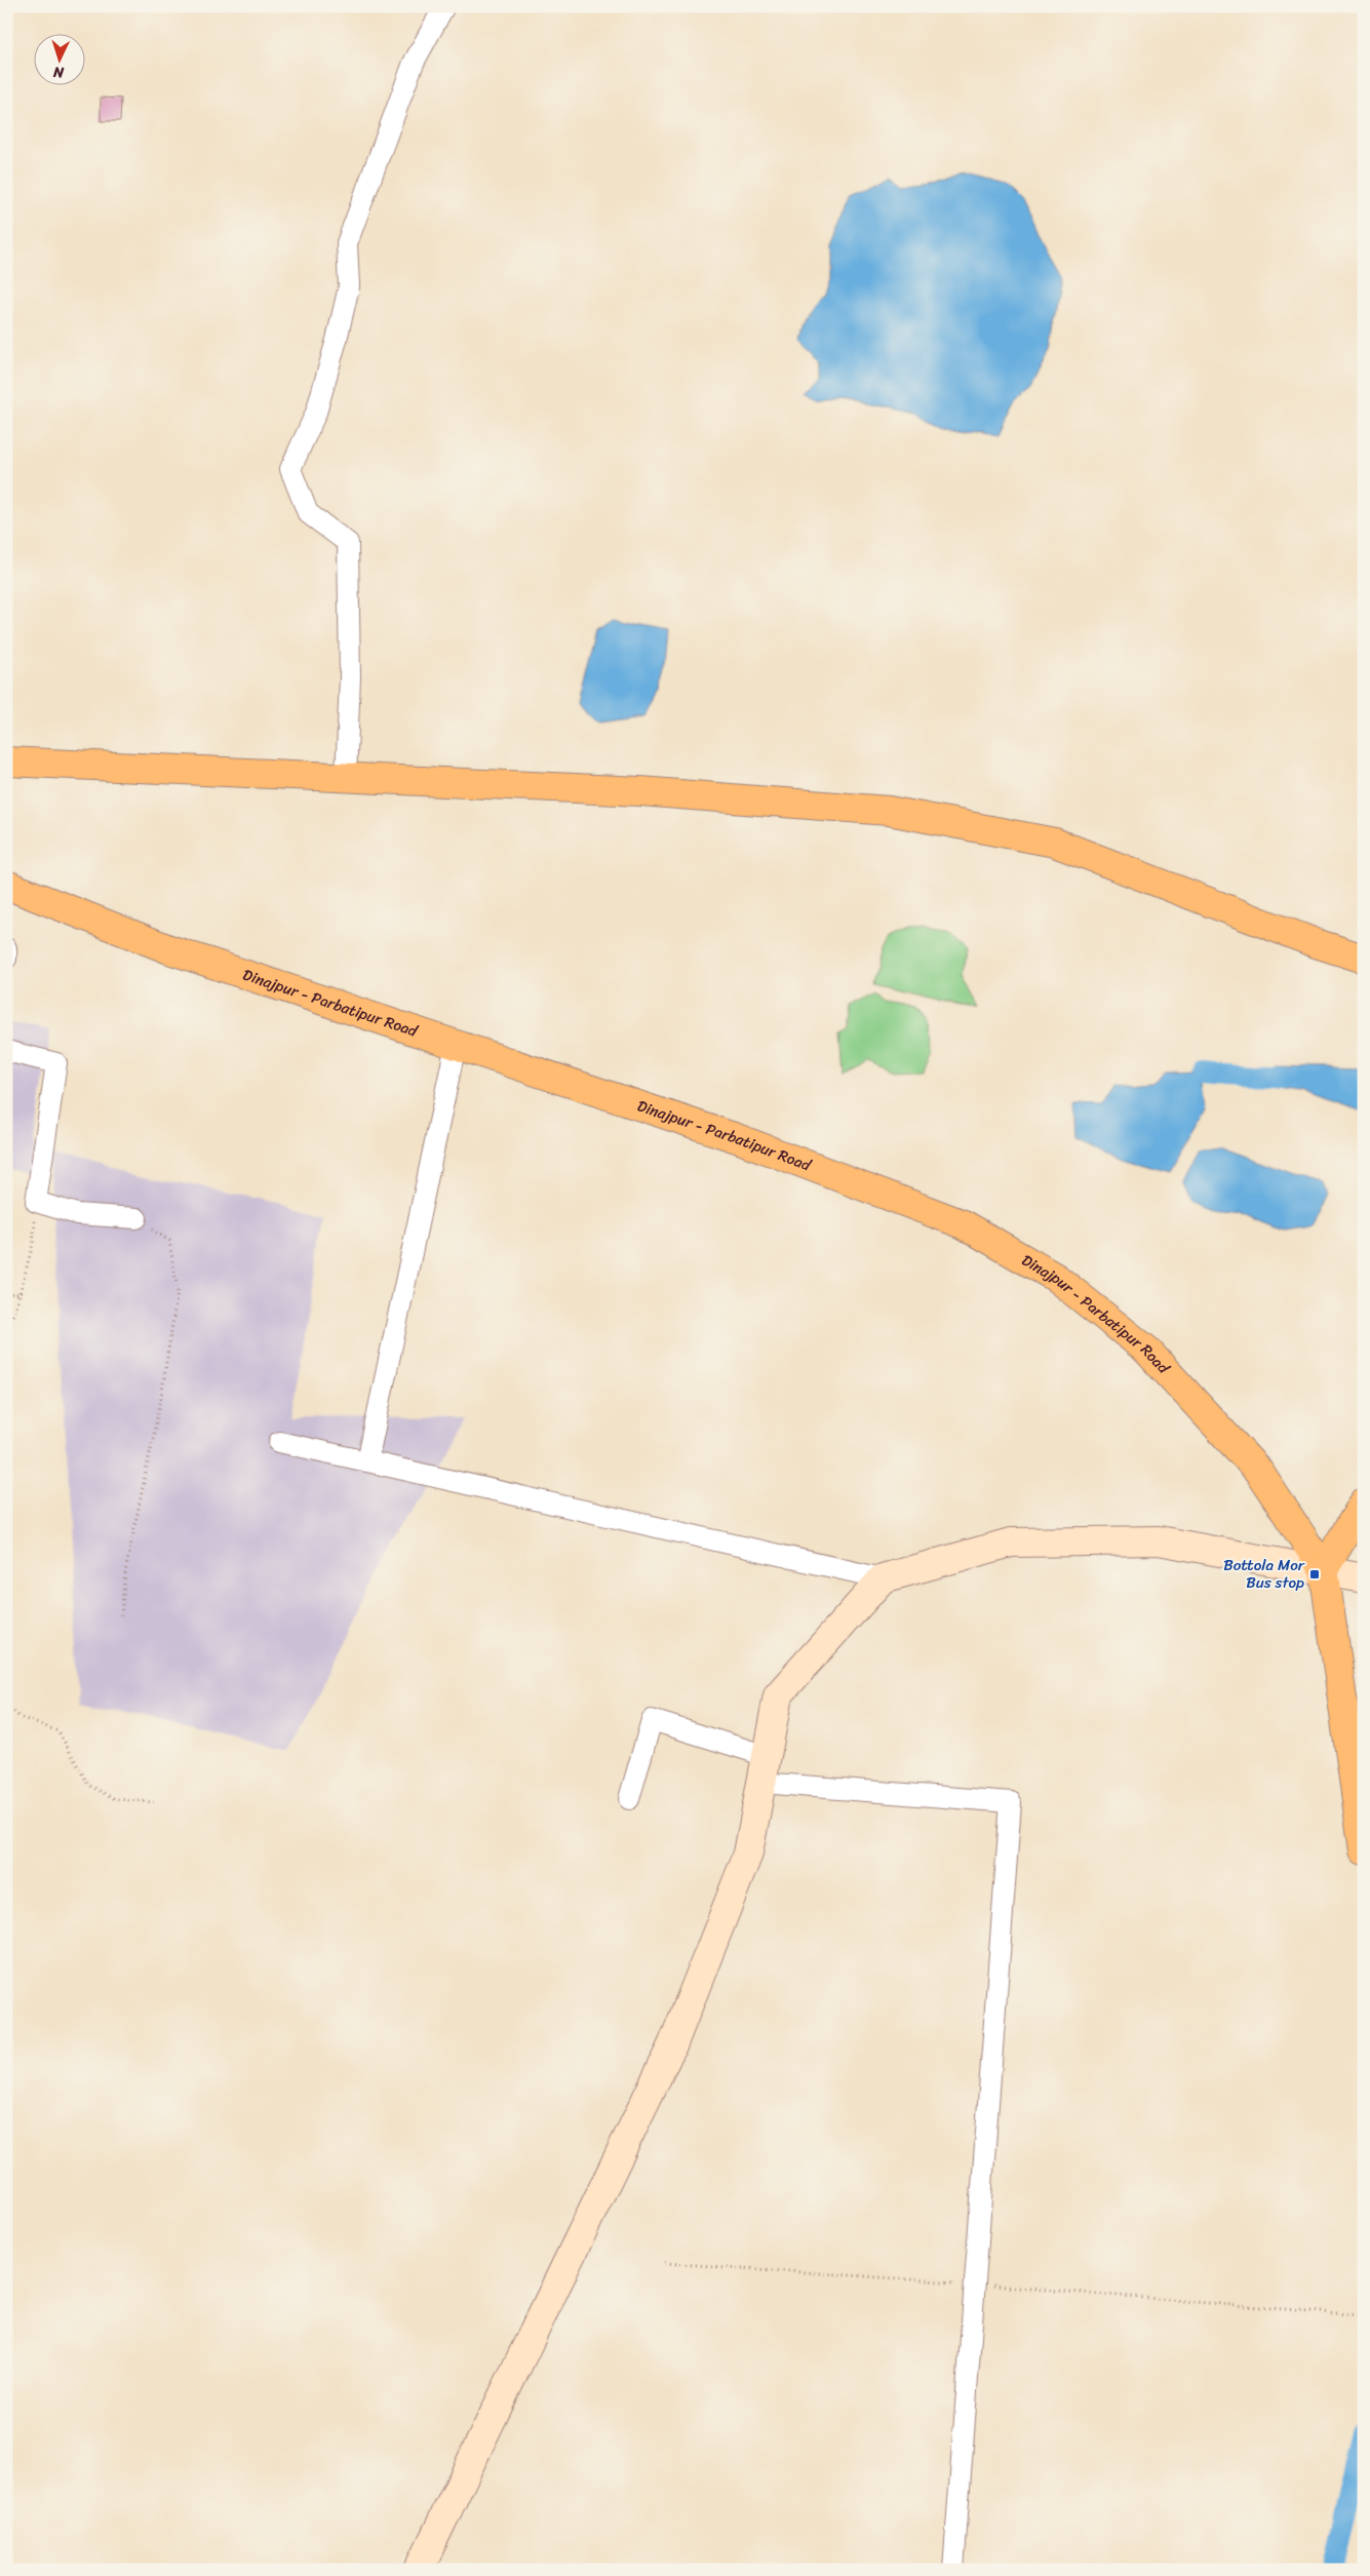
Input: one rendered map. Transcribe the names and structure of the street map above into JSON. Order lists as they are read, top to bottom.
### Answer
{
  "streets": {
    "main road": ["Dinajpur - Parbatipur Road"]
  },
  "places": {
    "transit": ["Bottola Mor Bus stop"]
  },
  "north": "bottom"
}
